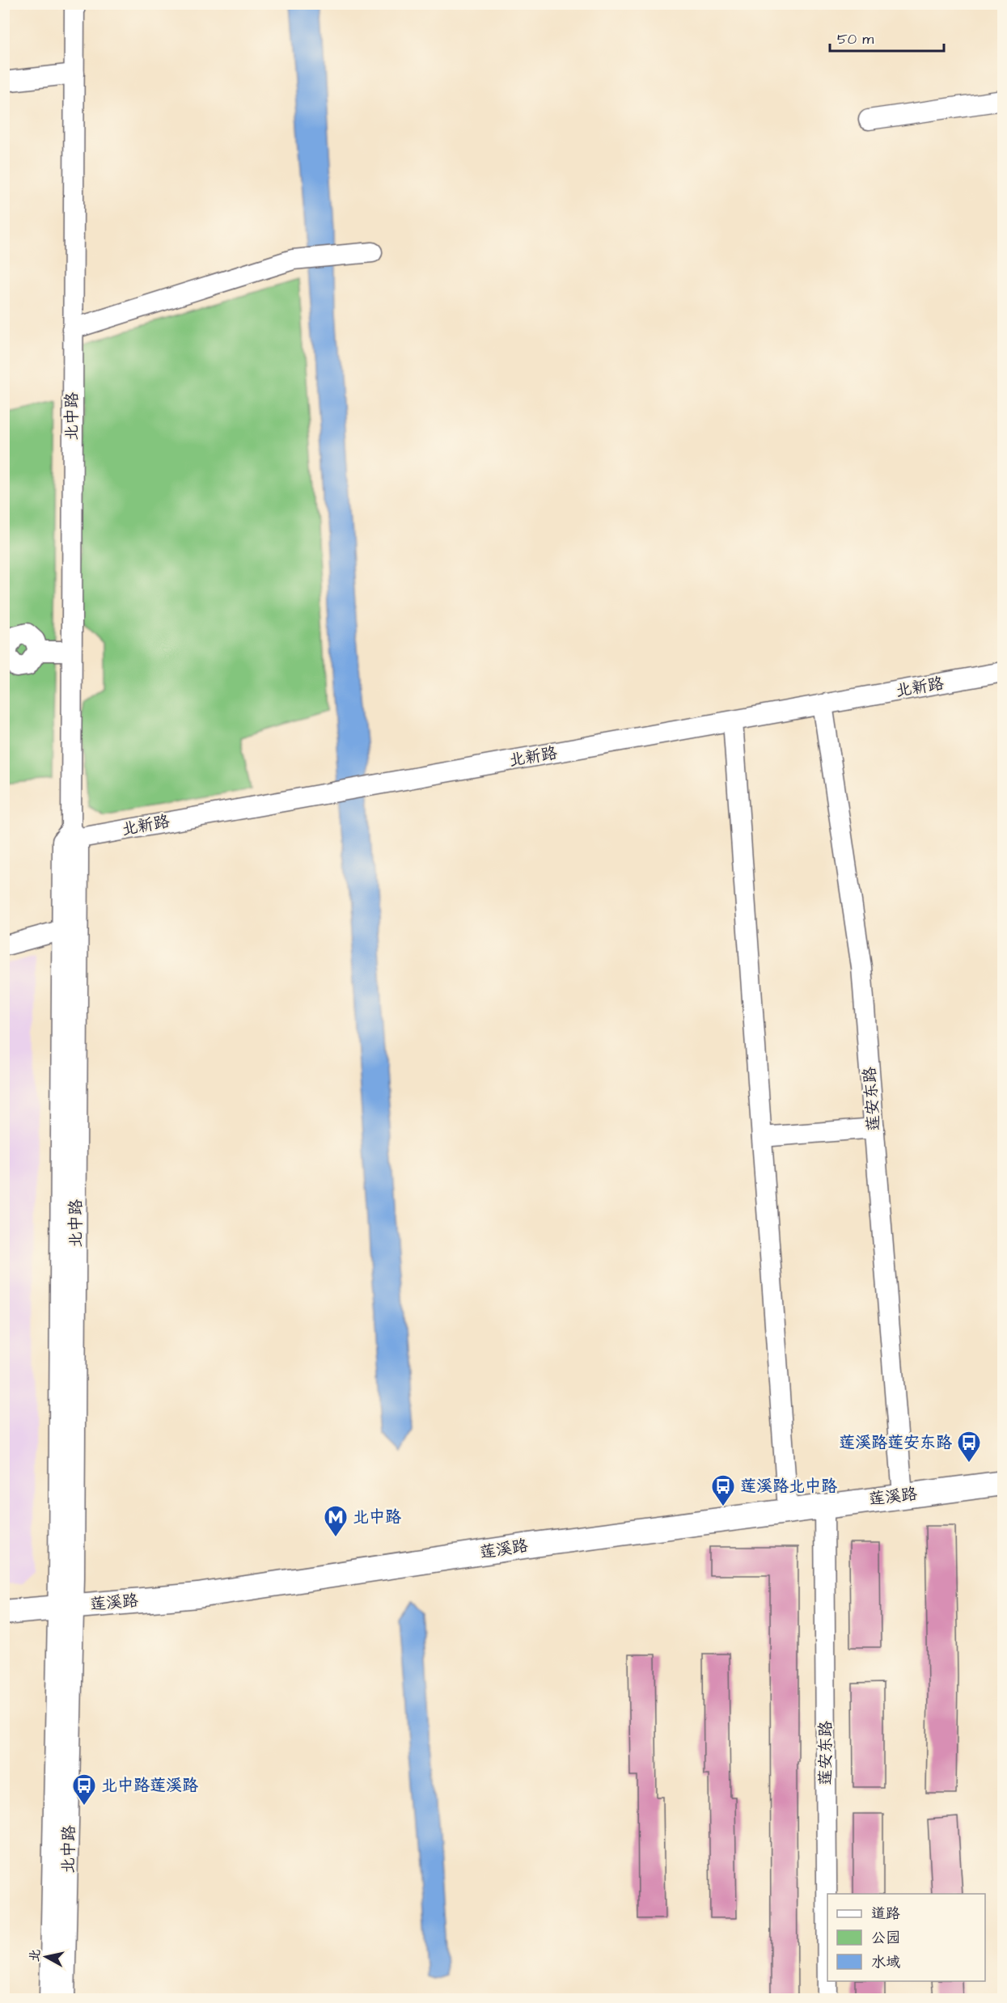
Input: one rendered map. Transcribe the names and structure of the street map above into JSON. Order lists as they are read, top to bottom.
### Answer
{
  "streets": {
    "main road": ["莲溪路"],
    "street": ["北中路", "北新路", "莲安东路"]
  },
  "crossings": [
    ["北中路", "北新路"],
    ["北中路", "莲溪路"],
    ["北新路", "莲安东路"],
    ["莲安东路", "莲溪路"]
  ],
  "places": {
    "bus stop": ["莲溪路莲安东路", "莲溪路北中路", "北中路莲溪路"],
    "metro station": ["北中路"]
  },
  "legend": ["道路", "公园", "水域"],
  "scale_bar": "50 m",
  "north": "left"
}
